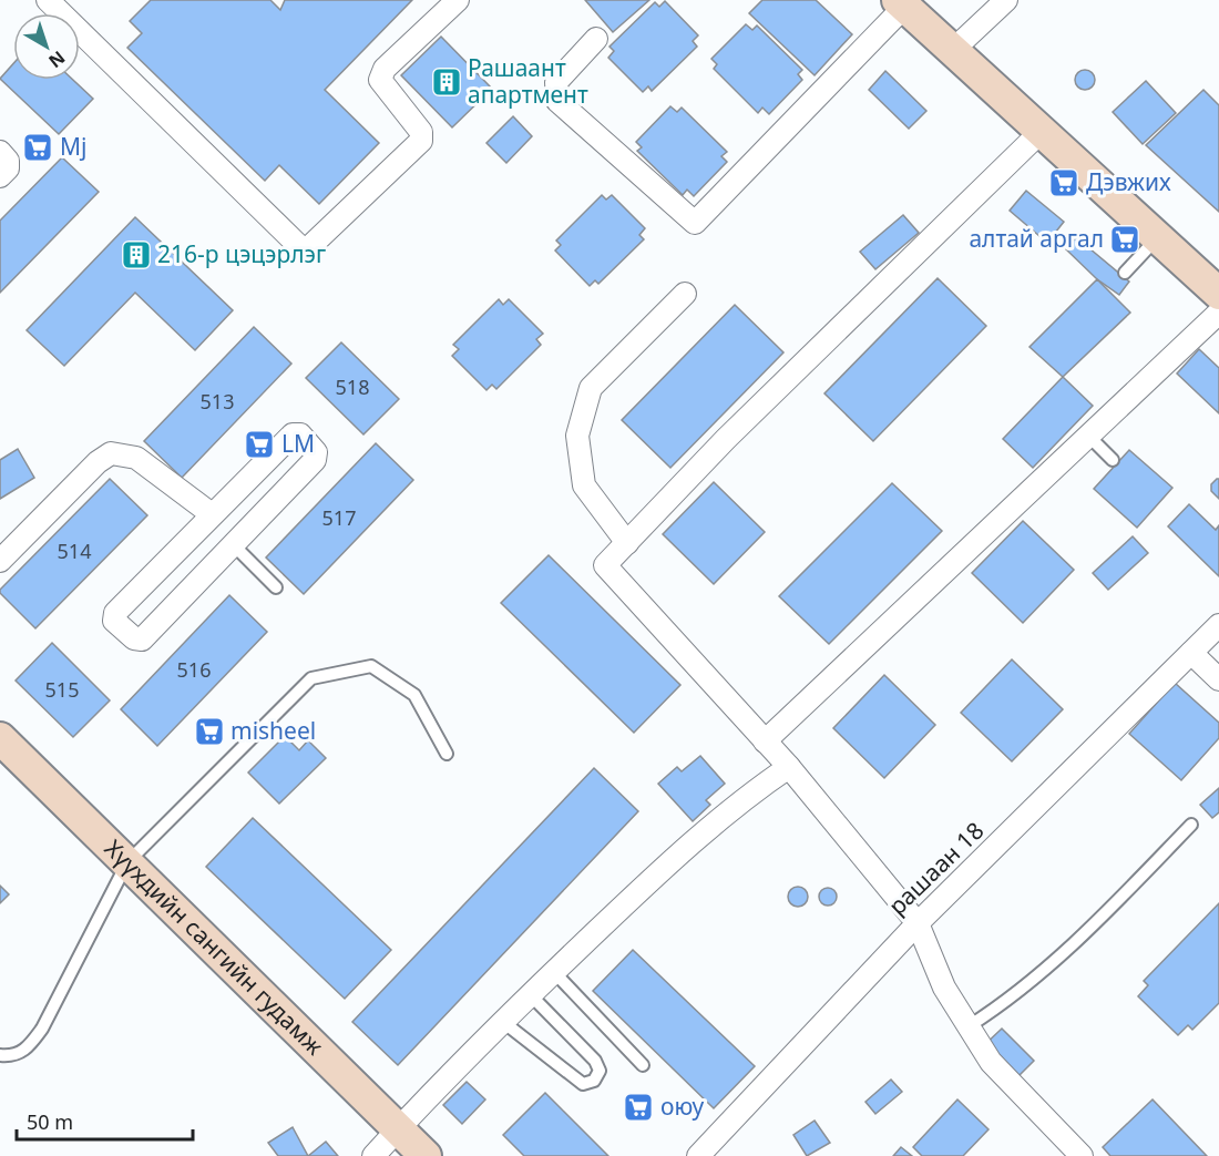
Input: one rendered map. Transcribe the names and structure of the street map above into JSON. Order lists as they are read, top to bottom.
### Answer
{
  "streets": {
    "street": ["рашаан 18", "Хүүхдийн сангийн гудамж"]
  },
  "places": {
    "building": ["Рашаант апартмент", "216-р цэцэрлэг"],
    "supermarket": [
      "Mj",
      "Дэвжих",
      "алтай аргал",
      "LM",
      "misheel",
      "оюу"
    ]
  },
  "house_numbers": [
    "518",
    "513",
    "517",
    "514",
    "516",
    "515"
  ],
  "scale_bar": "50 m",
  "north": "bottom right"
}
